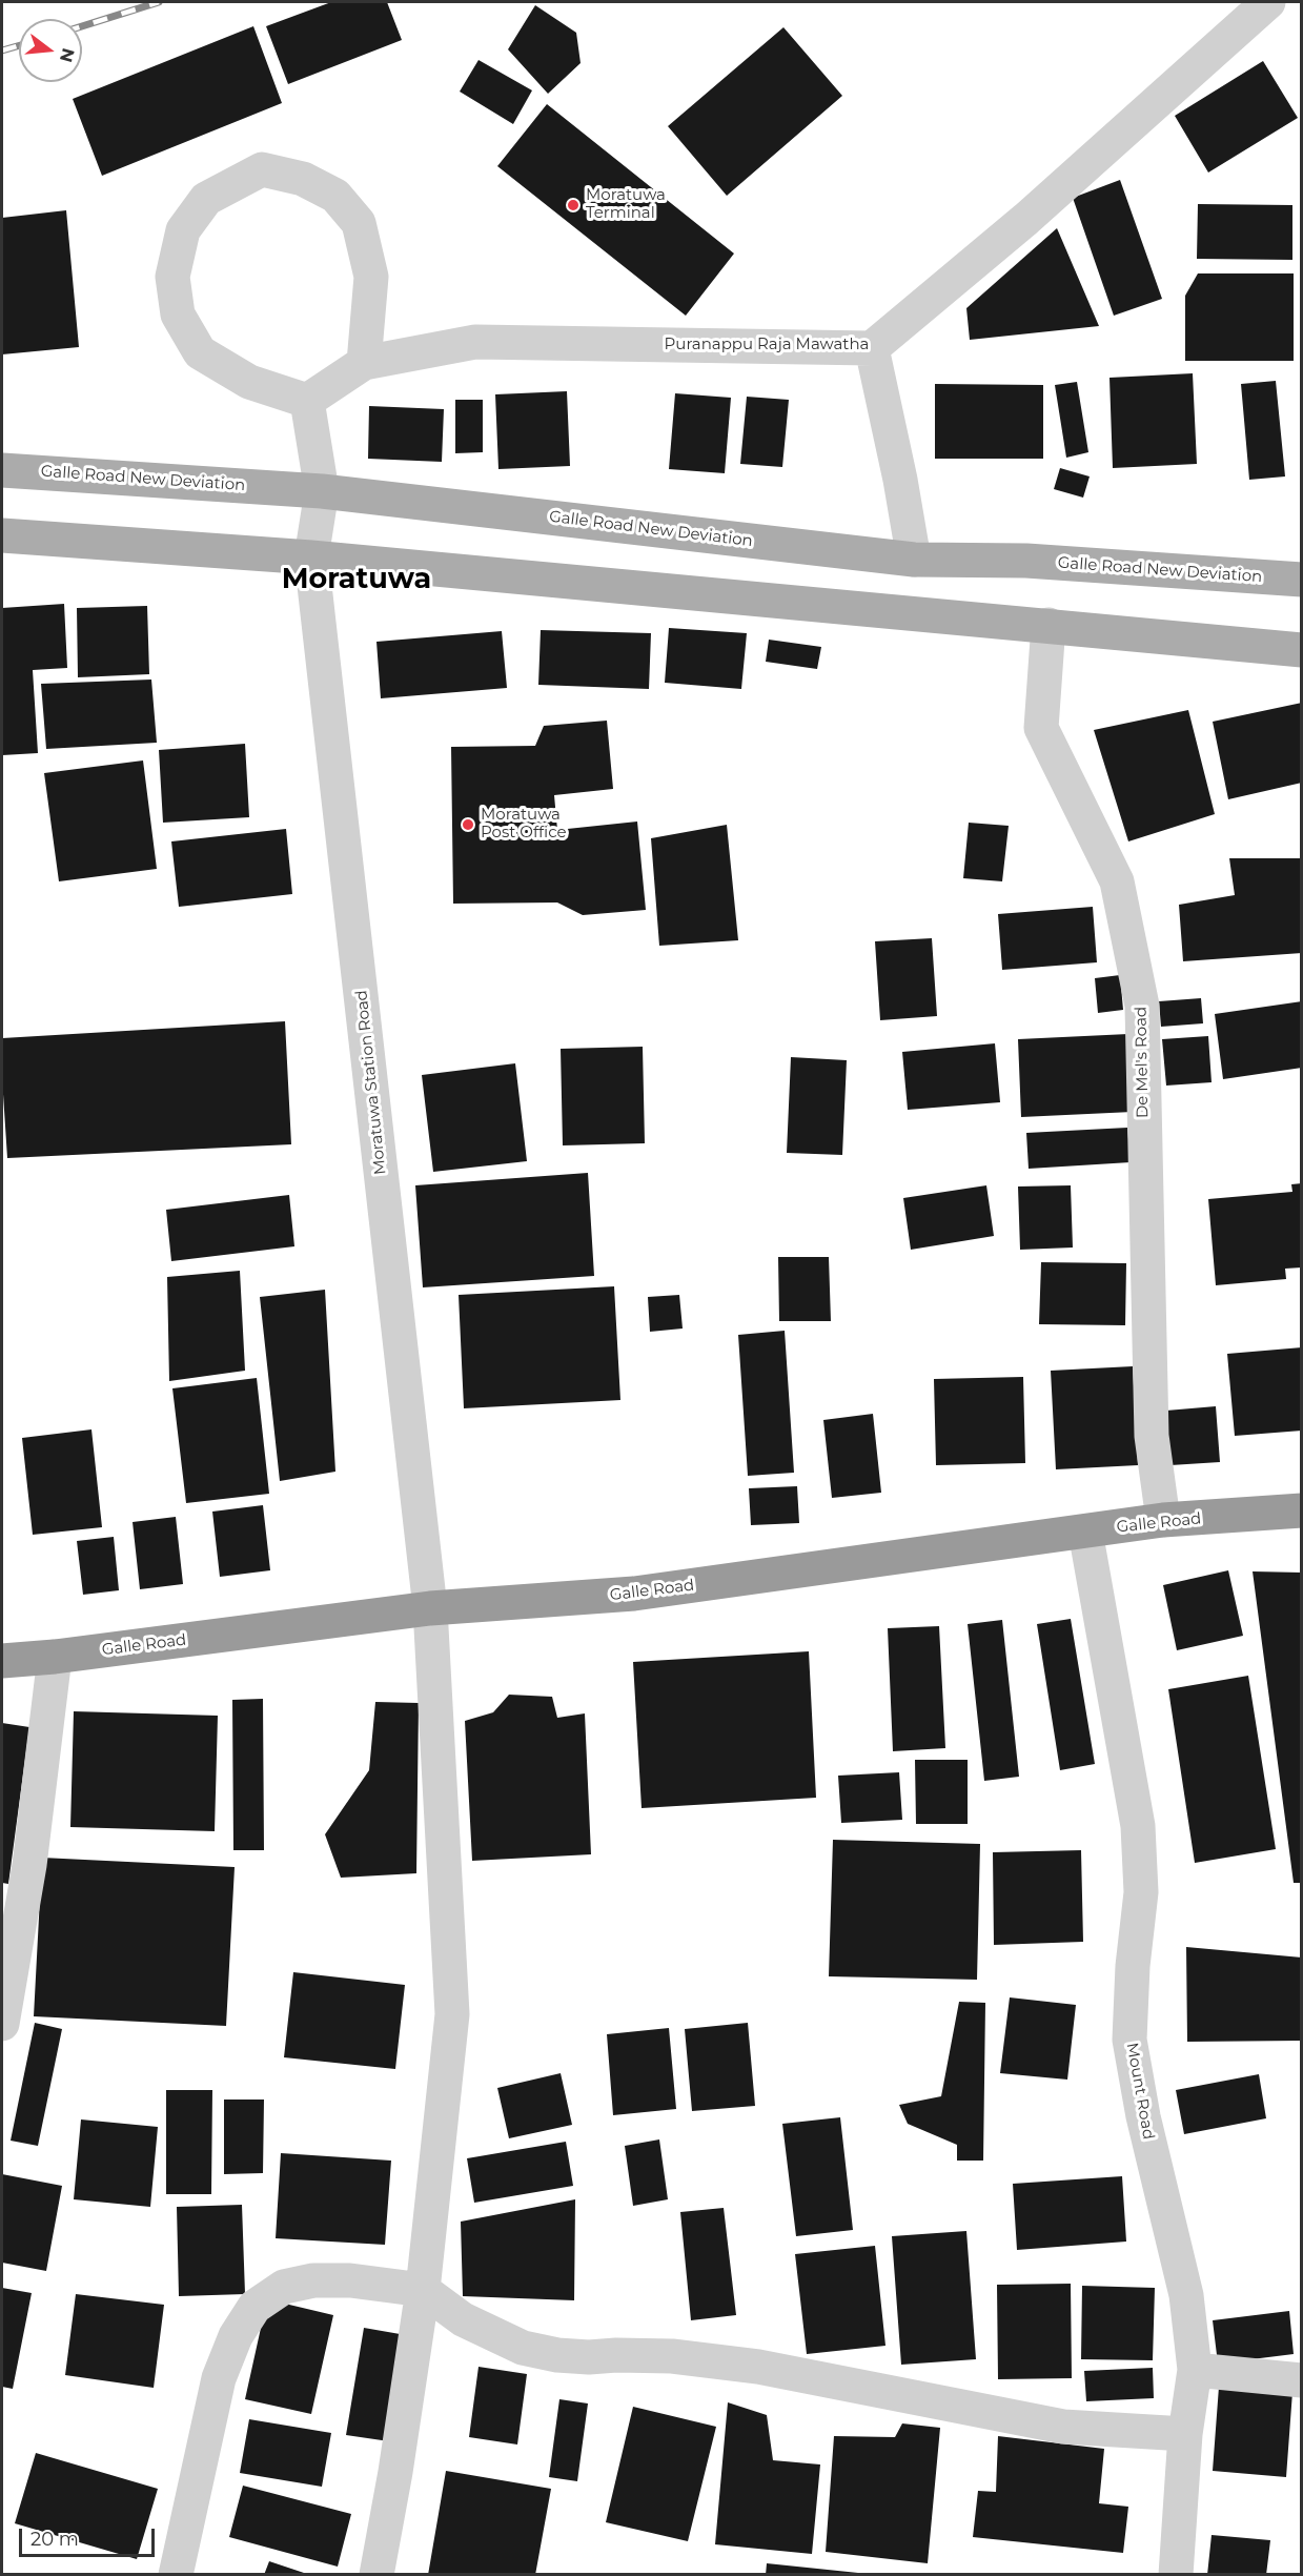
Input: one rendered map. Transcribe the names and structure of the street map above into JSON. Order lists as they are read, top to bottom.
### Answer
{
  "streets": {
    "highway": ["Galle Road"],
    "main road": ["Galle Road New Deviation"],
    "street": [
      "Puranappu Raja Mawatha",
      "De Mel's Road",
      "Moratuwa Station Road",
      "Mount Road"
    ]
  },
  "crossings": [
    ["De Mel's Road", "Galle Road"],
    ["Moratuwa Station Road", "Galle Road"],
    ["Galle Road", "Mount Road"]
  ],
  "districts": ["Moratuwa"],
  "places": ["Moratuwa Terminal", "Moratuwa Post Office"],
  "scale_bar": "20 m",
  "north": "right"
}
